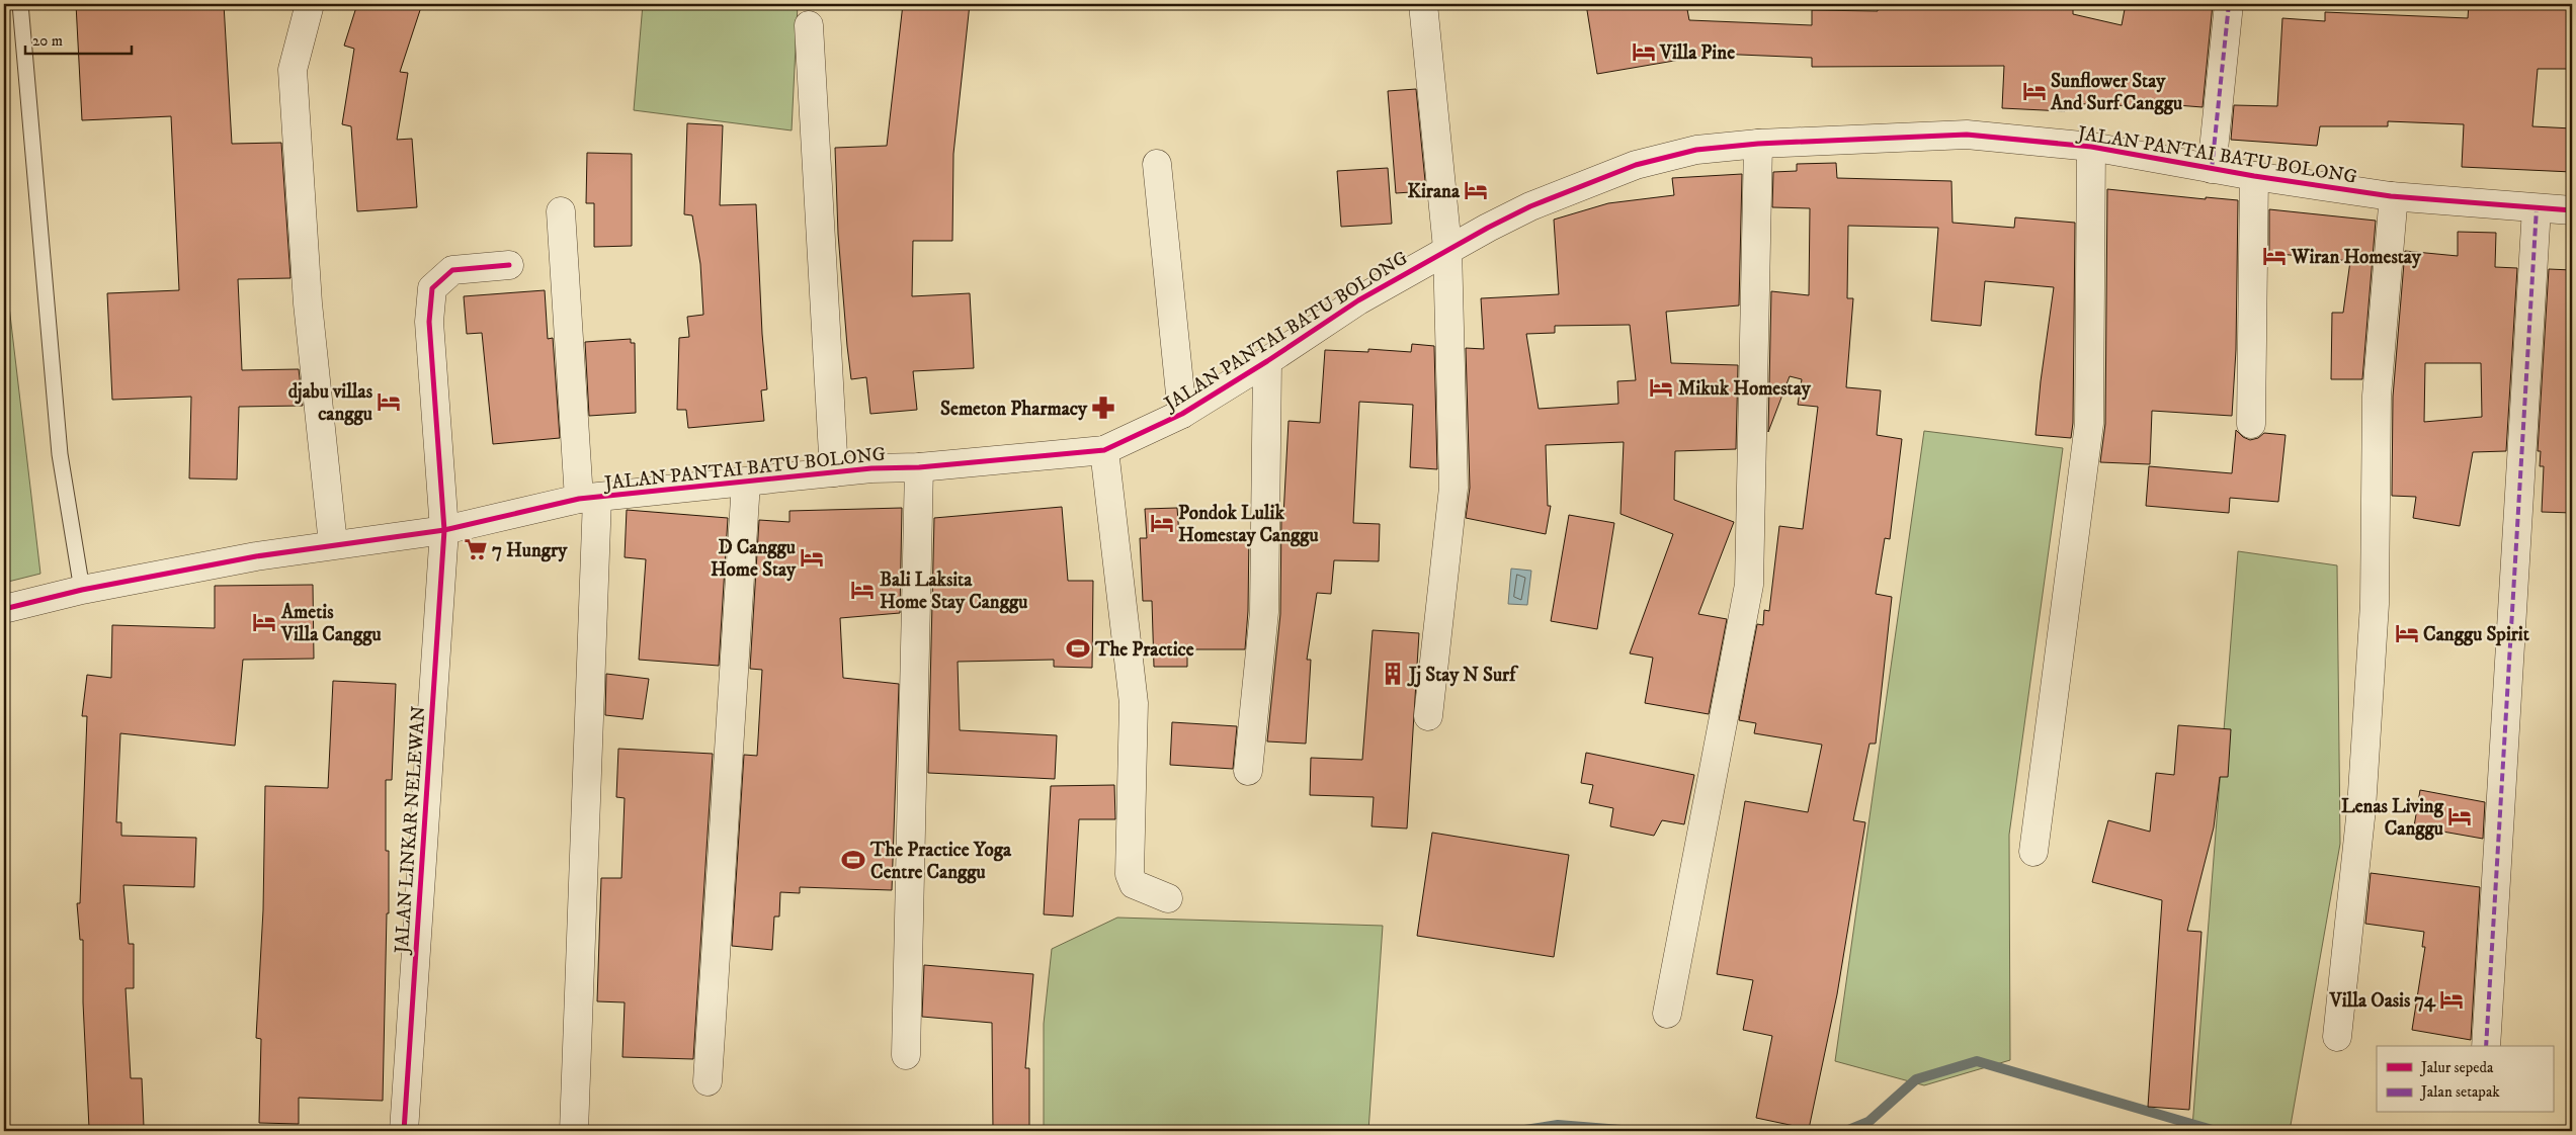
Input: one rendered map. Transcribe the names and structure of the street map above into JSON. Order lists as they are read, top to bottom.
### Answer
{
  "streets": {
    "street": ["JALAN PANTAI BATU BOLONG", "JALAN LINKAR NELEWAN"]
  },
  "crossings": [
    ["JALAN PANTAI BATU BOLONG", "JALAN LINKAR NELEWAN"]
  ],
  "places": {
    "hotel": [
      "Villa Pine",
      "Sunflower Stay And Surf Canggu",
      "Kirana",
      "Wiran Homestay",
      "Mikuk Homestay",
      "djabu villas canggu",
      "Pondok Lulik Homestay Canggu",
      "D Canggu Home Stay",
      "Bali Laksita Home Stay Canggu",
      "Ametis Villa Canggu",
      "Canggu Spirit",
      "Lenas Living Canggu",
      "Villa Oasis 74"
    ],
    "pharmacy": ["Semeton Pharmacy"],
    "supermarket": ["7 Hungry"],
    "sports": ["The Practice", "The Practice Yoga Centre Canggu"],
    "building": ["Jj Stay N Surf"]
  },
  "legend": ["Jalur sepeda", "Jalan setapak"],
  "scale_bar": "20 m"
}
